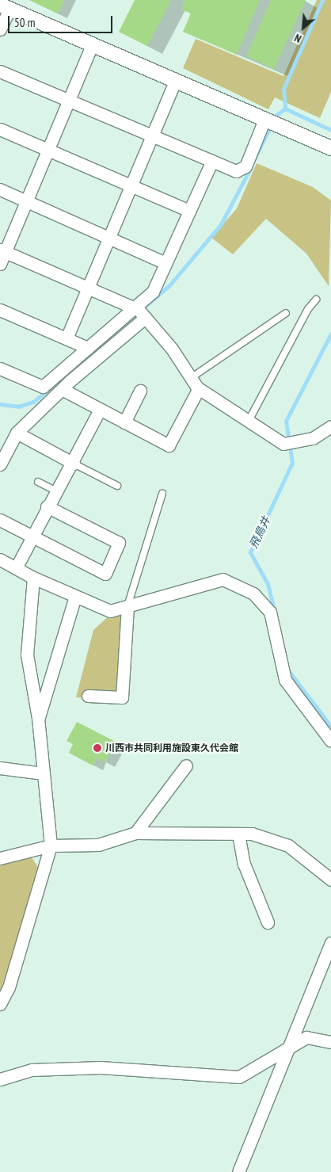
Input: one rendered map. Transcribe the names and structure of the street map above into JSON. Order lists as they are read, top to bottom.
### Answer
{
  "water": ["飛鳥井"],
  "places": ["川西市共同利用施設東久代会館"],
  "scale_bar": "50 m",
  "north": "bottom left"
}
